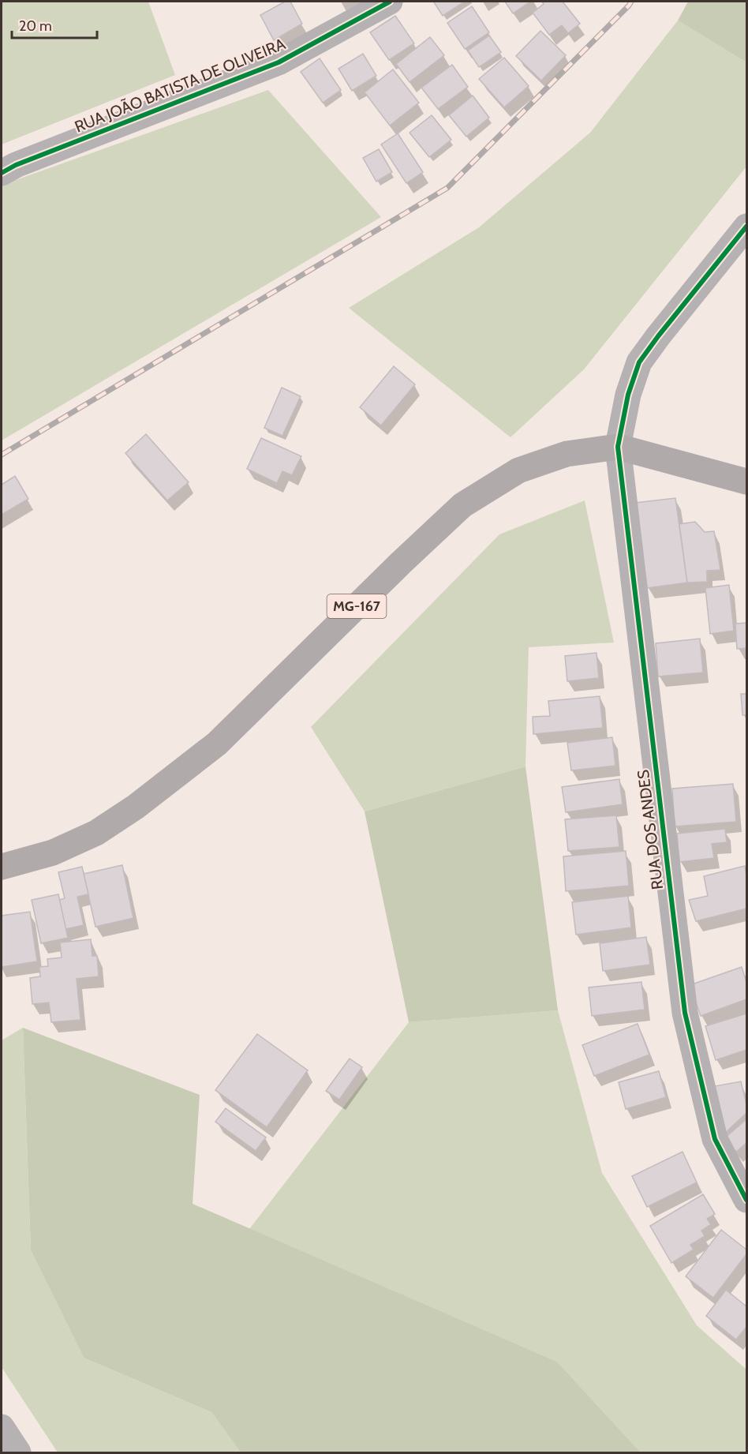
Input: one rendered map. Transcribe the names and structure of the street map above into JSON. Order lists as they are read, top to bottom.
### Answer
{
  "streets": {
    "main road": ["MG-167"],
    "street": ["RUA JOÃO BATISTA DE OLIVEIRA", "RUA DOS ANDES"]
  },
  "crossings": [
    ["MG-167", "RUA DOS ANDES"]
  ],
  "scale_bar": "20 m"
}
